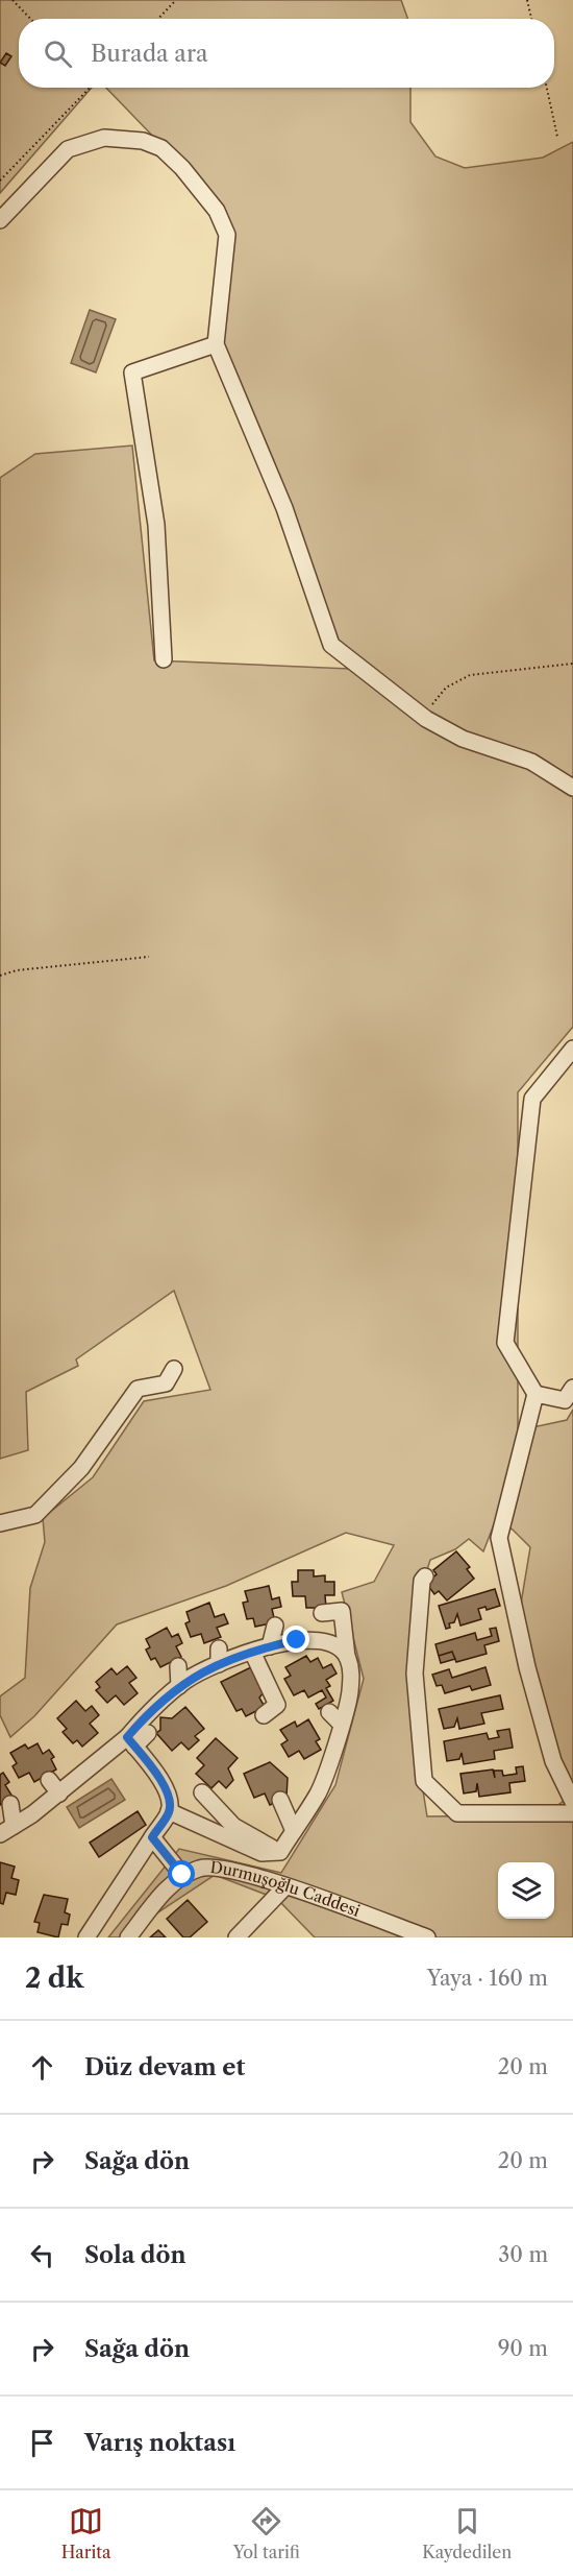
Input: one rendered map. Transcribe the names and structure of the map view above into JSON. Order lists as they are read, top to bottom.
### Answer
{
  "streets": {
    "street": ["Durmuşoğlu Caddesi"]
  },
  "page": {
    "search": "Burada ara",
    "heading": ["2 dk", "Yaya · 160 m"],
    "list": [
      ["Düz devam et", "20 m"],
      ["Sağa dön", "20 m"],
      ["Sola dön", "30 m"],
      ["Sağa dön", "90 m"],
      "Varış noktası"
    ],
    "nav": ["Harita", "Yol tarifi", "Kaydedilen"]
  }
}
